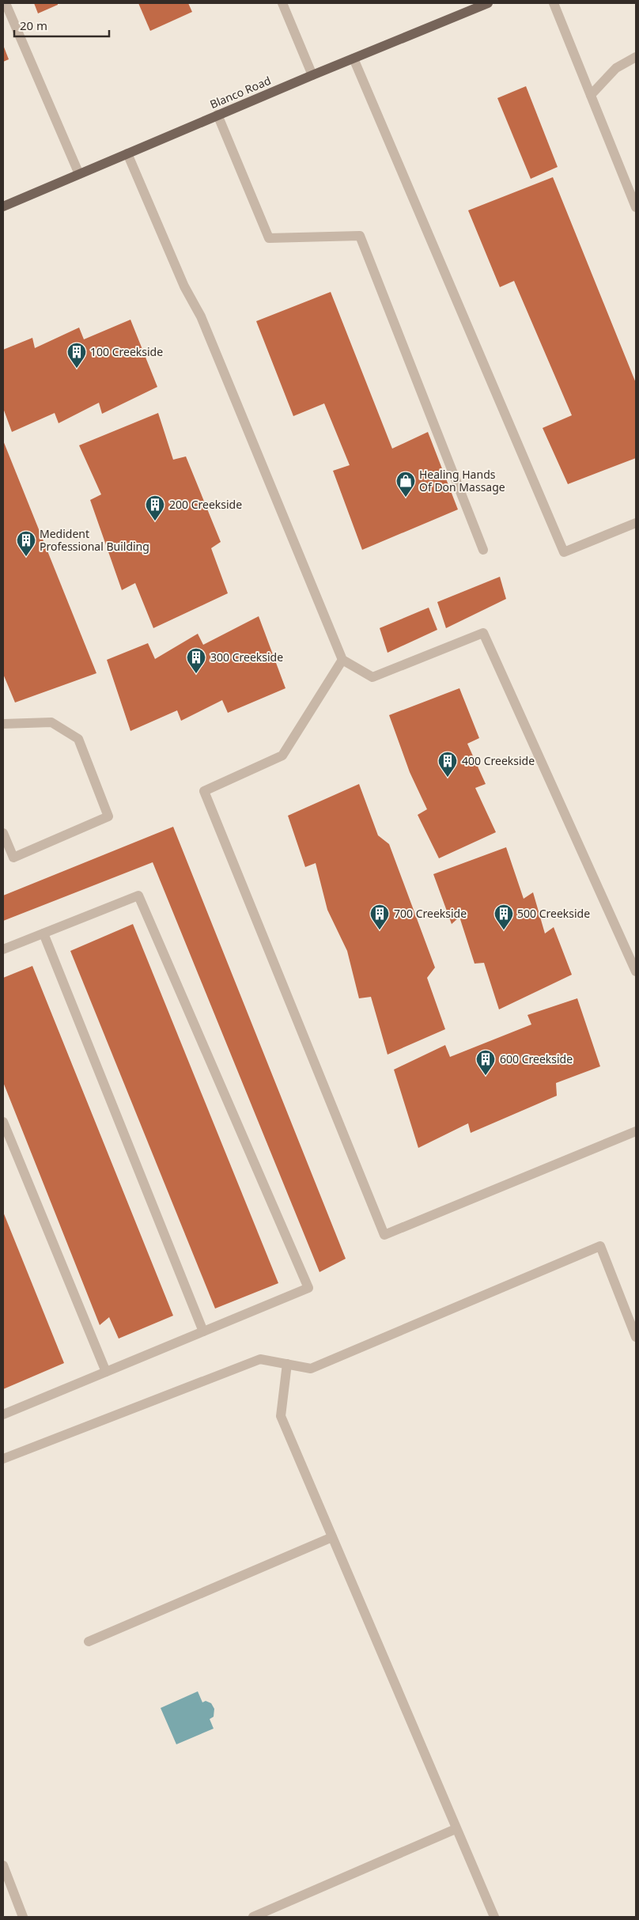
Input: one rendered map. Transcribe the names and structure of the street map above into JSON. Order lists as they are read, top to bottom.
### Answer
{
  "streets": {
    "main road": ["Blanco Road"]
  },
  "places": {
    "building": [
      "100 Creekside",
      "200 Creekside",
      "Medident Professional Building",
      "300 Creekside",
      "400 Creekside",
      "700 Creekside",
      "500 Creekside",
      "600 Creekside"
    ],
    "shop": ["Healing Hands Of Don Massage"]
  },
  "scale_bar": "20 m"
}
